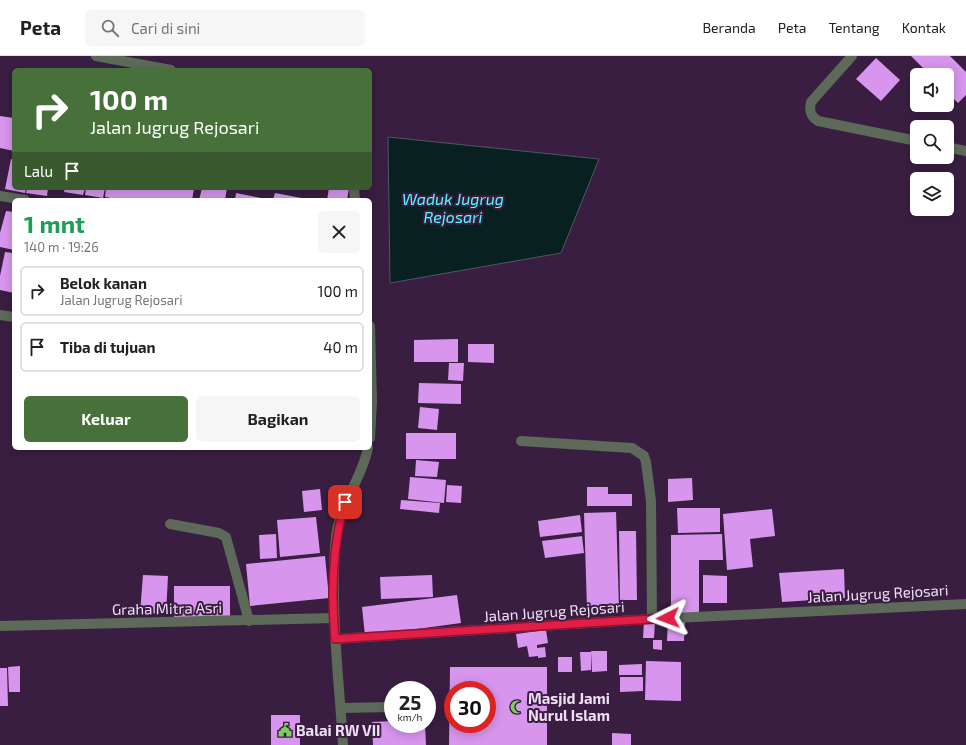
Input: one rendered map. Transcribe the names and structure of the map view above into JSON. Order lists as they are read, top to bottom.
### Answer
{
  "streets": {
    "street": ["Jalan Jugrug Rejosari", "Graha Mitra Asri"]
  },
  "water": ["Waduk Jugrug Rejosari"],
  "places": {
    "mosque": ["Masjid Jami Nurul Islam"],
    "public building": ["Balai RW VII"]
  },
  "page": {
    "header": "Peta",
    "search": "Cari di sini",
    "nav": [
      "Beranda",
      "Peta",
      "Tentang",
      "Kontak"
    ],
    "turn": ["100 m", "Jalan Jugrug Rejosari"],
    "then": "Lalu",
    "heading": ["1 mnt", "140 m · 19:26"],
    "list": [
      {
        "name": "Belok kanan",
        "note": "Jalan Jugrug Rejosari",
        "value": "100 m"
      },
      {
        "name": "Tiba di tujuan",
        "value": "40 m"
      }
    ],
    "buttons": ["Keluar", "Bagikan"],
    "speed": "25 km/h",
    "limit": "30"
  }
}
